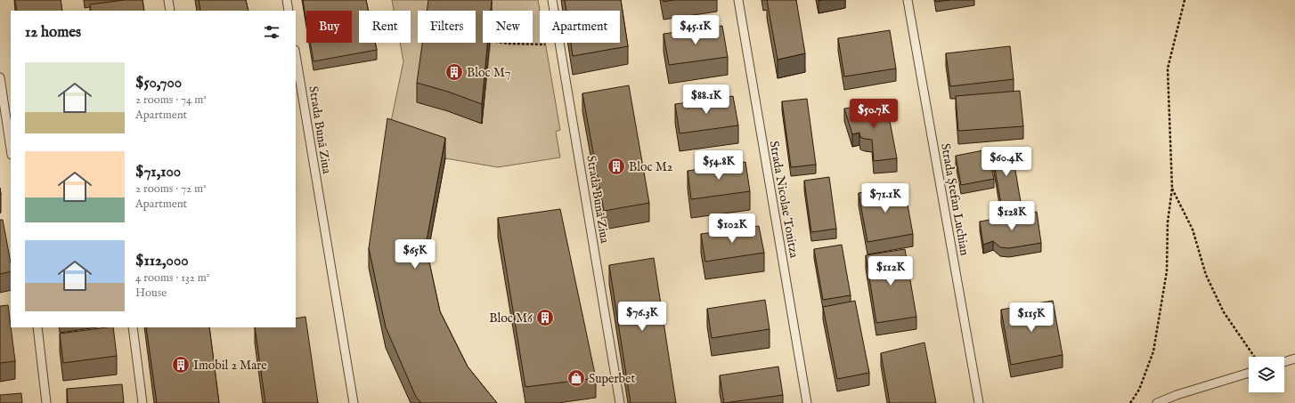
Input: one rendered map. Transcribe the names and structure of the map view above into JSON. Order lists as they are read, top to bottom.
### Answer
{
  "streets": {
    "lane": ["Strada Bună Ziua", "Strada Nicolae Tonitza", "Strada Ștefan Luchian"]
  },
  "places": {
    "building": [
      "Bloc M7",
      "Bloc M2",
      "Bloc M6",
      "Imobil 2 Mare"
    ],
    "shop": ["Superbet"]
  },
  "page": {
    "chip": [
      "Buy",
      "Rent",
      "Filters",
      "New",
      "Apartment"
    ],
    "heading": "12 homes",
    "price": [
      "$45.1K",
      "$88.1K",
      "$50.7K",
      "$60.4K",
      "$54.8K",
      "$71.1K",
      "$128K",
      "$102K",
      "$65K",
      "$112K",
      "$76.3K",
      "$115K"
    ],
    "list": [
      {
        "name": "$50,700",
        "note": "2 rooms · 74 m² · Apartment"
      },
      {
        "name": "$71,100",
        "note": "2 rooms · 72 m² · Apartment"
      },
      {
        "name": "$112,000",
        "note": "4 rooms · 132 m² · House"
      }
    ]
  }
}
